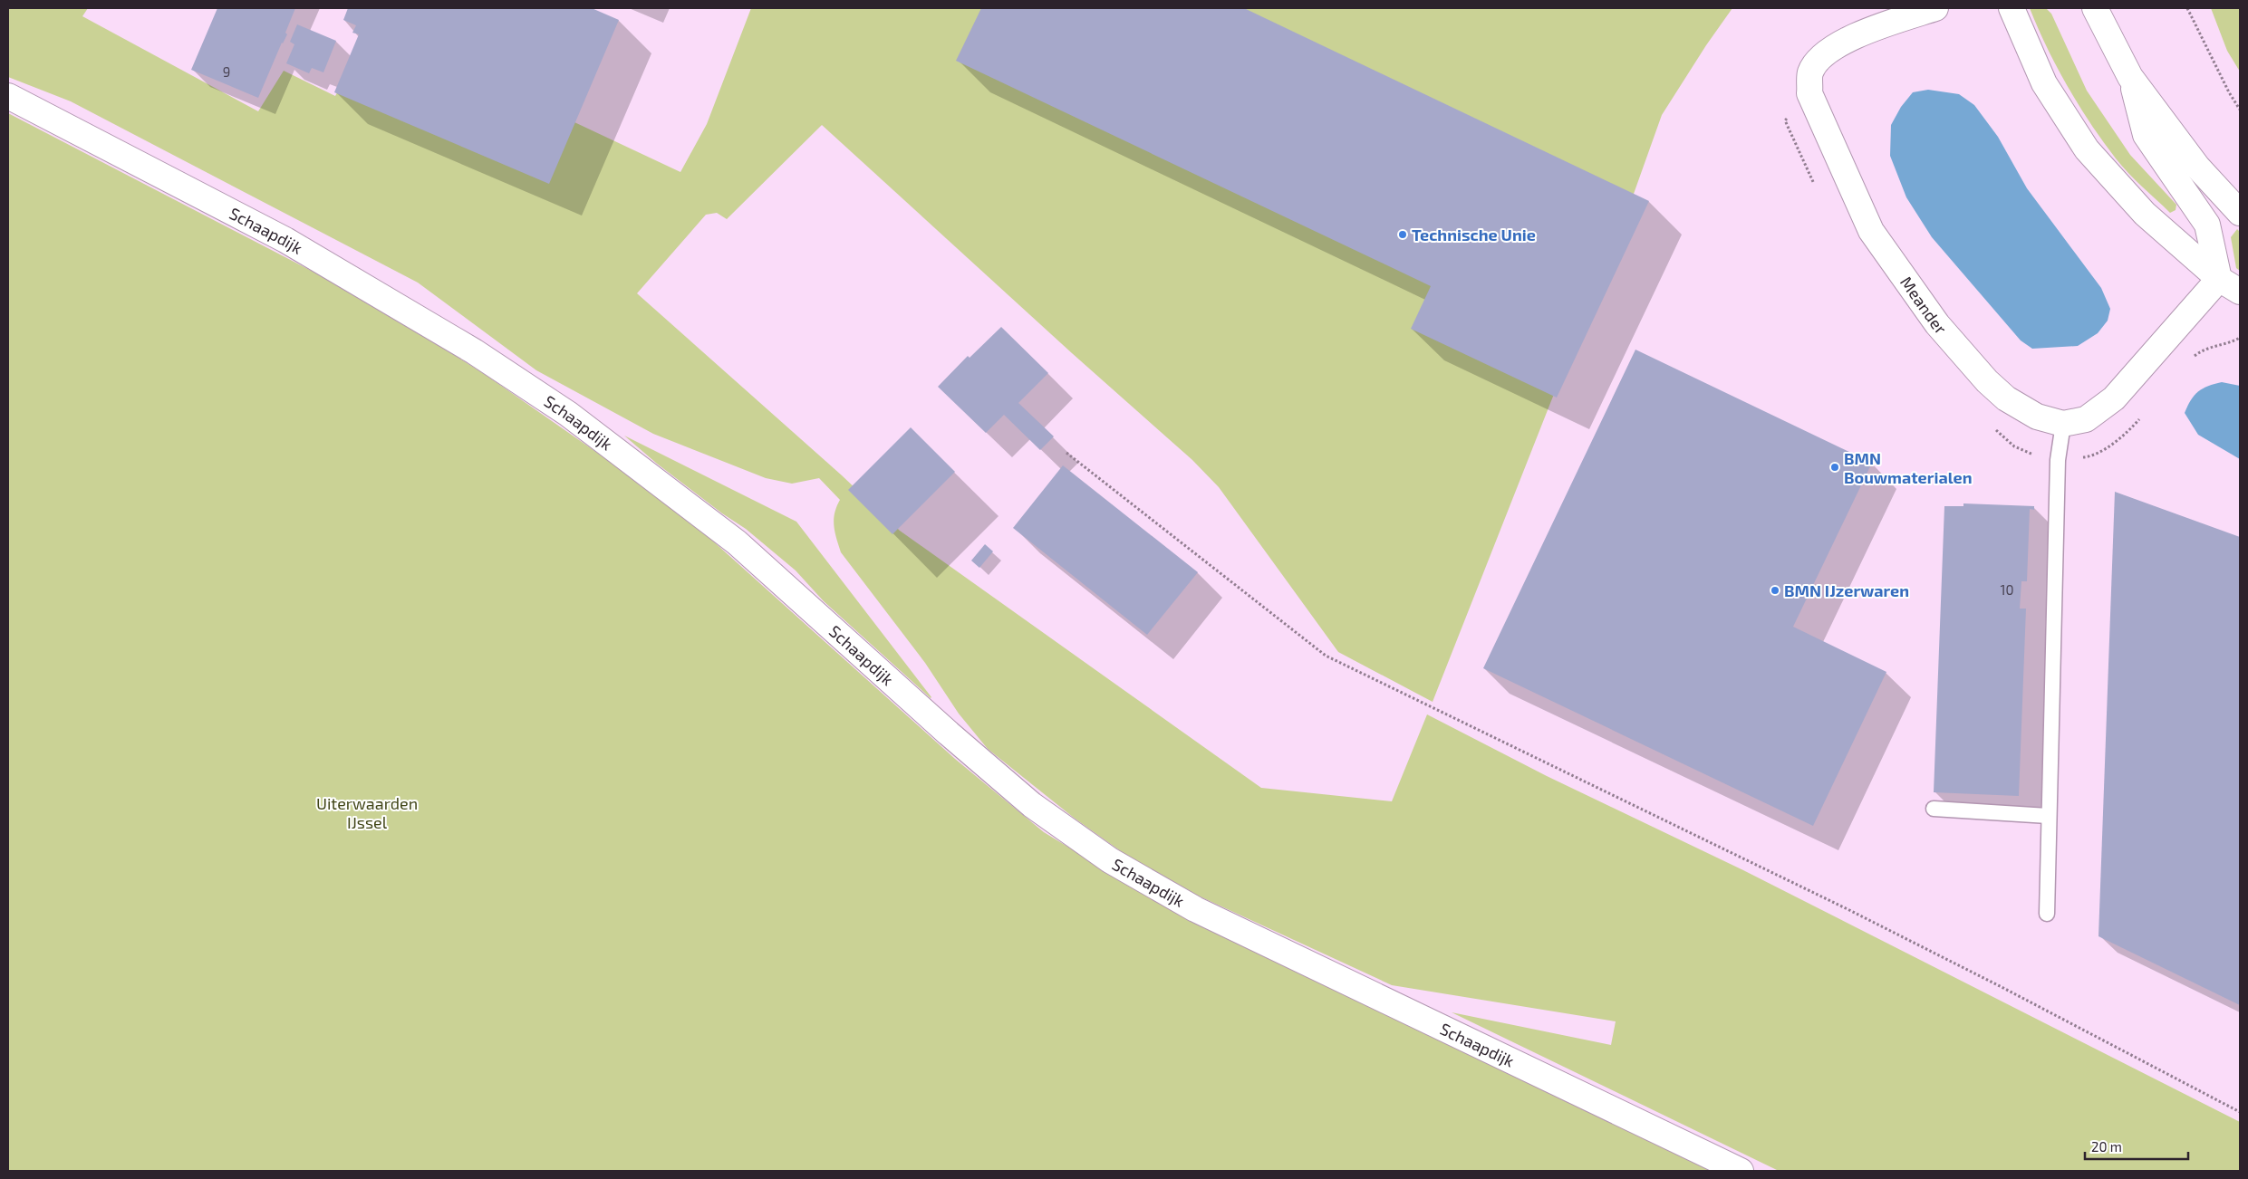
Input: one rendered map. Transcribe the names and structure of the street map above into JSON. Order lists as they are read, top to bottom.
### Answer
{
  "streets": {
    "street": ["Schaapdijk", "Meander"]
  },
  "parks": ["Uiterwaarden IJssel"],
  "places": ["Technische Unie", "BMN Bouwmaterialen", "BMN IJzerwaren"],
  "house_numbers": ["9", "10"],
  "scale_bar": "20 m"
}
